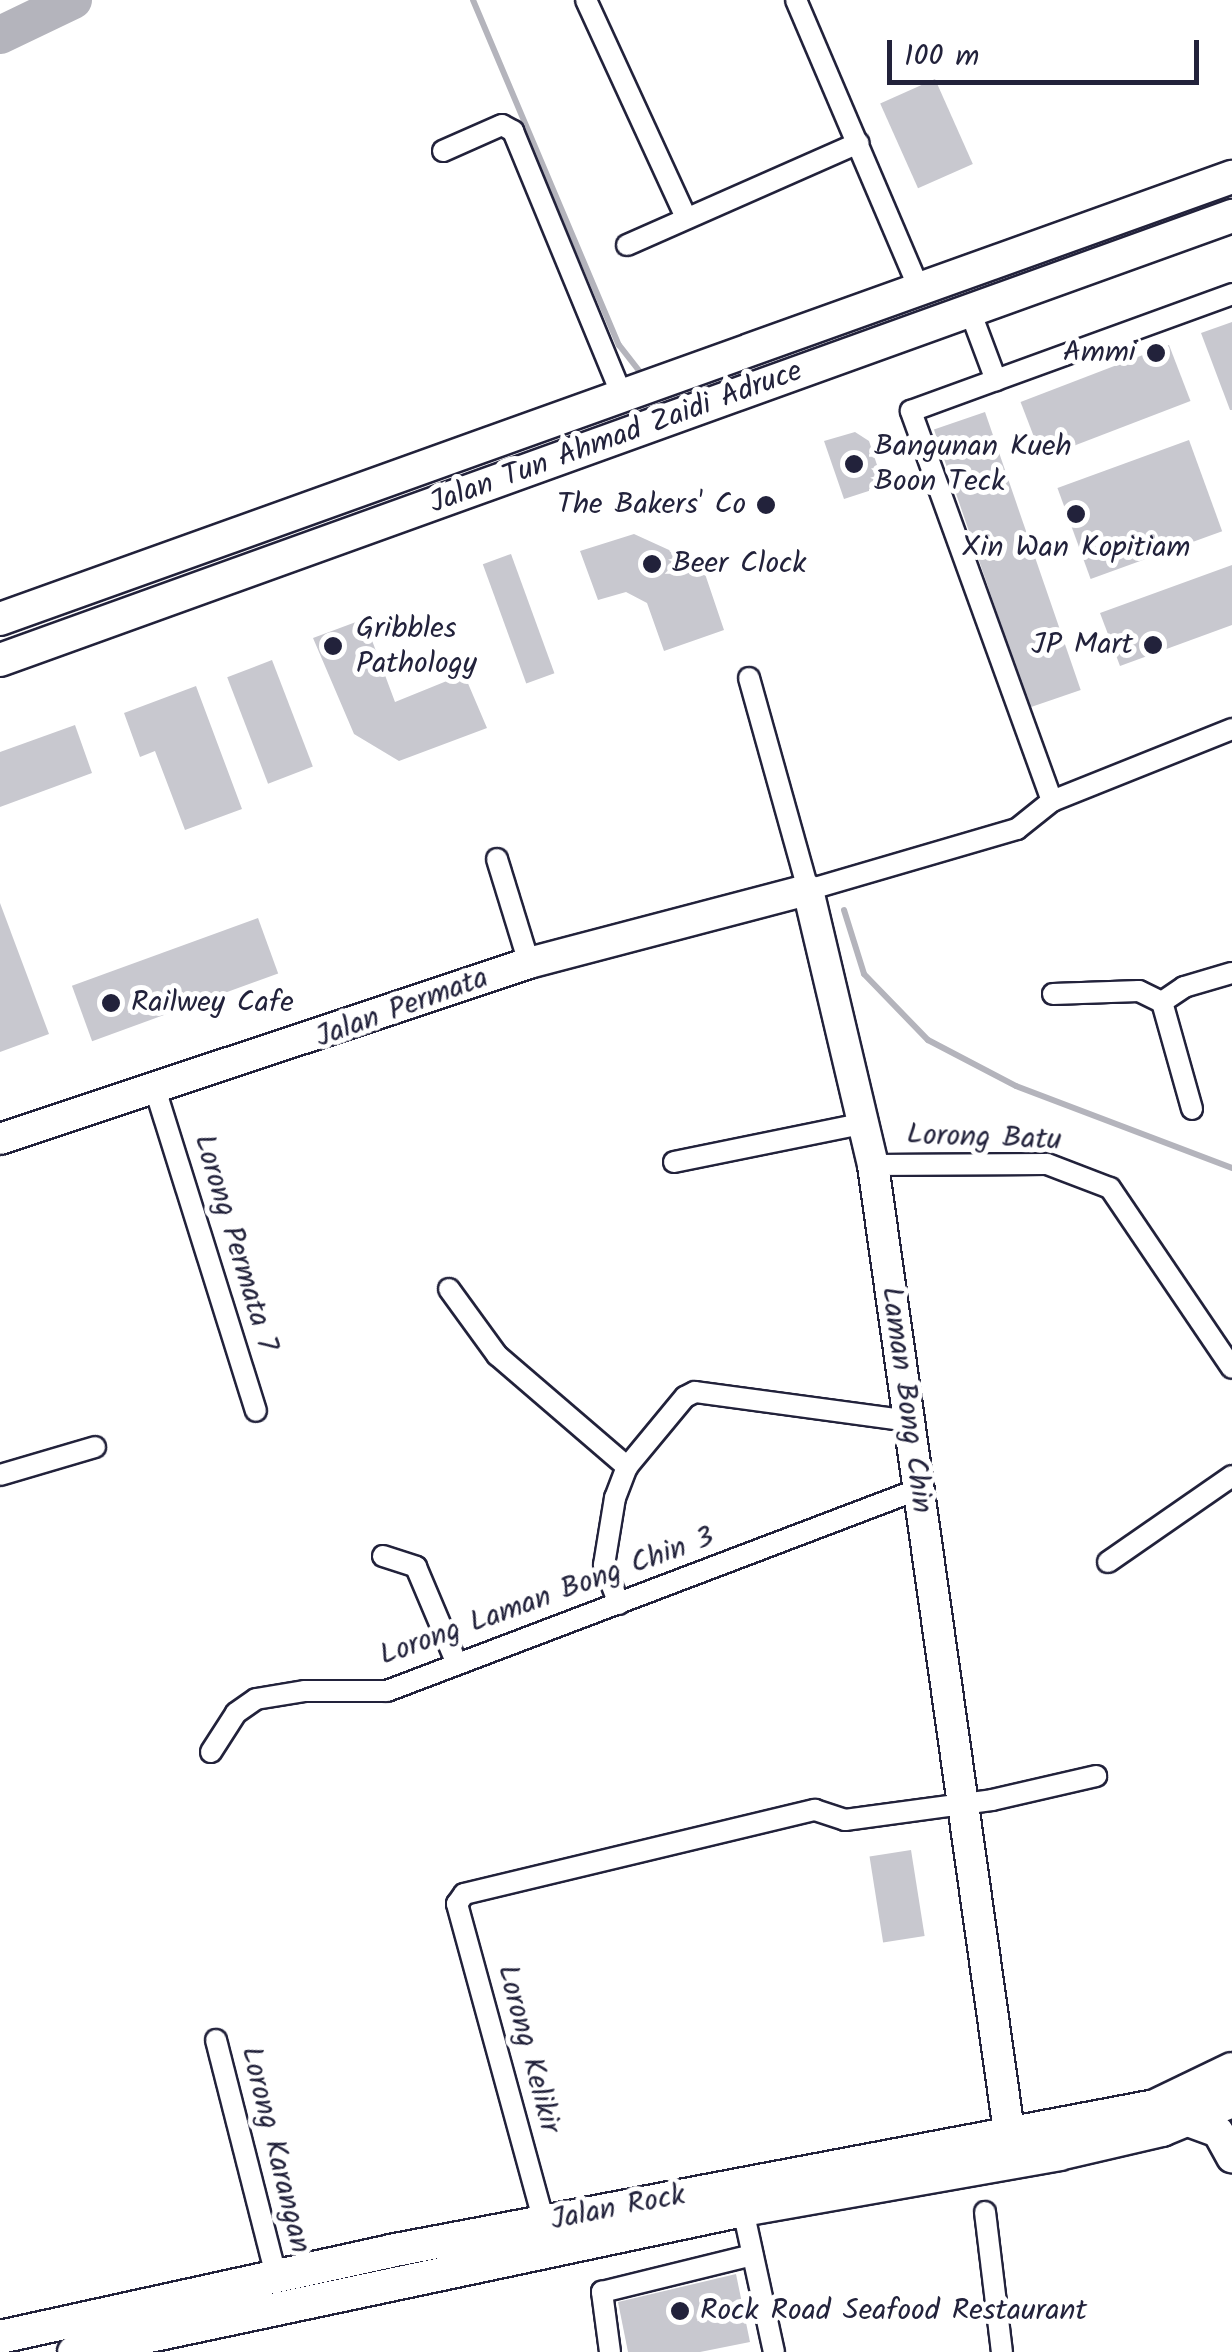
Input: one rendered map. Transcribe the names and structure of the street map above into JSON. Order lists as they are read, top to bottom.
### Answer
{
  "streets": {
    "main road": ["Jalan Tun Ahmad Zaidi Adruce", "Jalan Rock"],
    "street": [
      "Jalan Permata",
      "Lorong Batu",
      "Lorong Permata 7",
      "Laman Bong Chin",
      "Lorong Laman Bong Chin 3",
      "Lorong Kelikir",
      "Lorong Karangan"
    ]
  },
  "crossings": [
    ["Jalan Permata", "Lorong Permata 7"],
    ["Jalan Permata", "Laman Bong Chin"],
    ["Lorong Batu", "Laman Bong Chin"],
    ["Laman Bong Chin", "Lorong Laman Bong Chin 3"],
    ["Laman Bong Chin", "Lorong Kelikir"],
    ["Laman Bong Chin", "Jalan Rock"],
    ["Lorong Kelikir", "Jalan Rock"],
    ["Lorong Karangan", "Jalan Rock"]
  ],
  "places": [
    "Ammi",
    "Bangunan Kueh Boon Teck",
    "The Bakers' Co",
    "Xin Wan Kopitiam",
    "Beer Clock",
    "JP Mart",
    "Gribbles Pathology",
    "Railwey Cafe",
    "Rock Road Seafood Restaurant"
  ],
  "scale_bar": "100 m"
}
